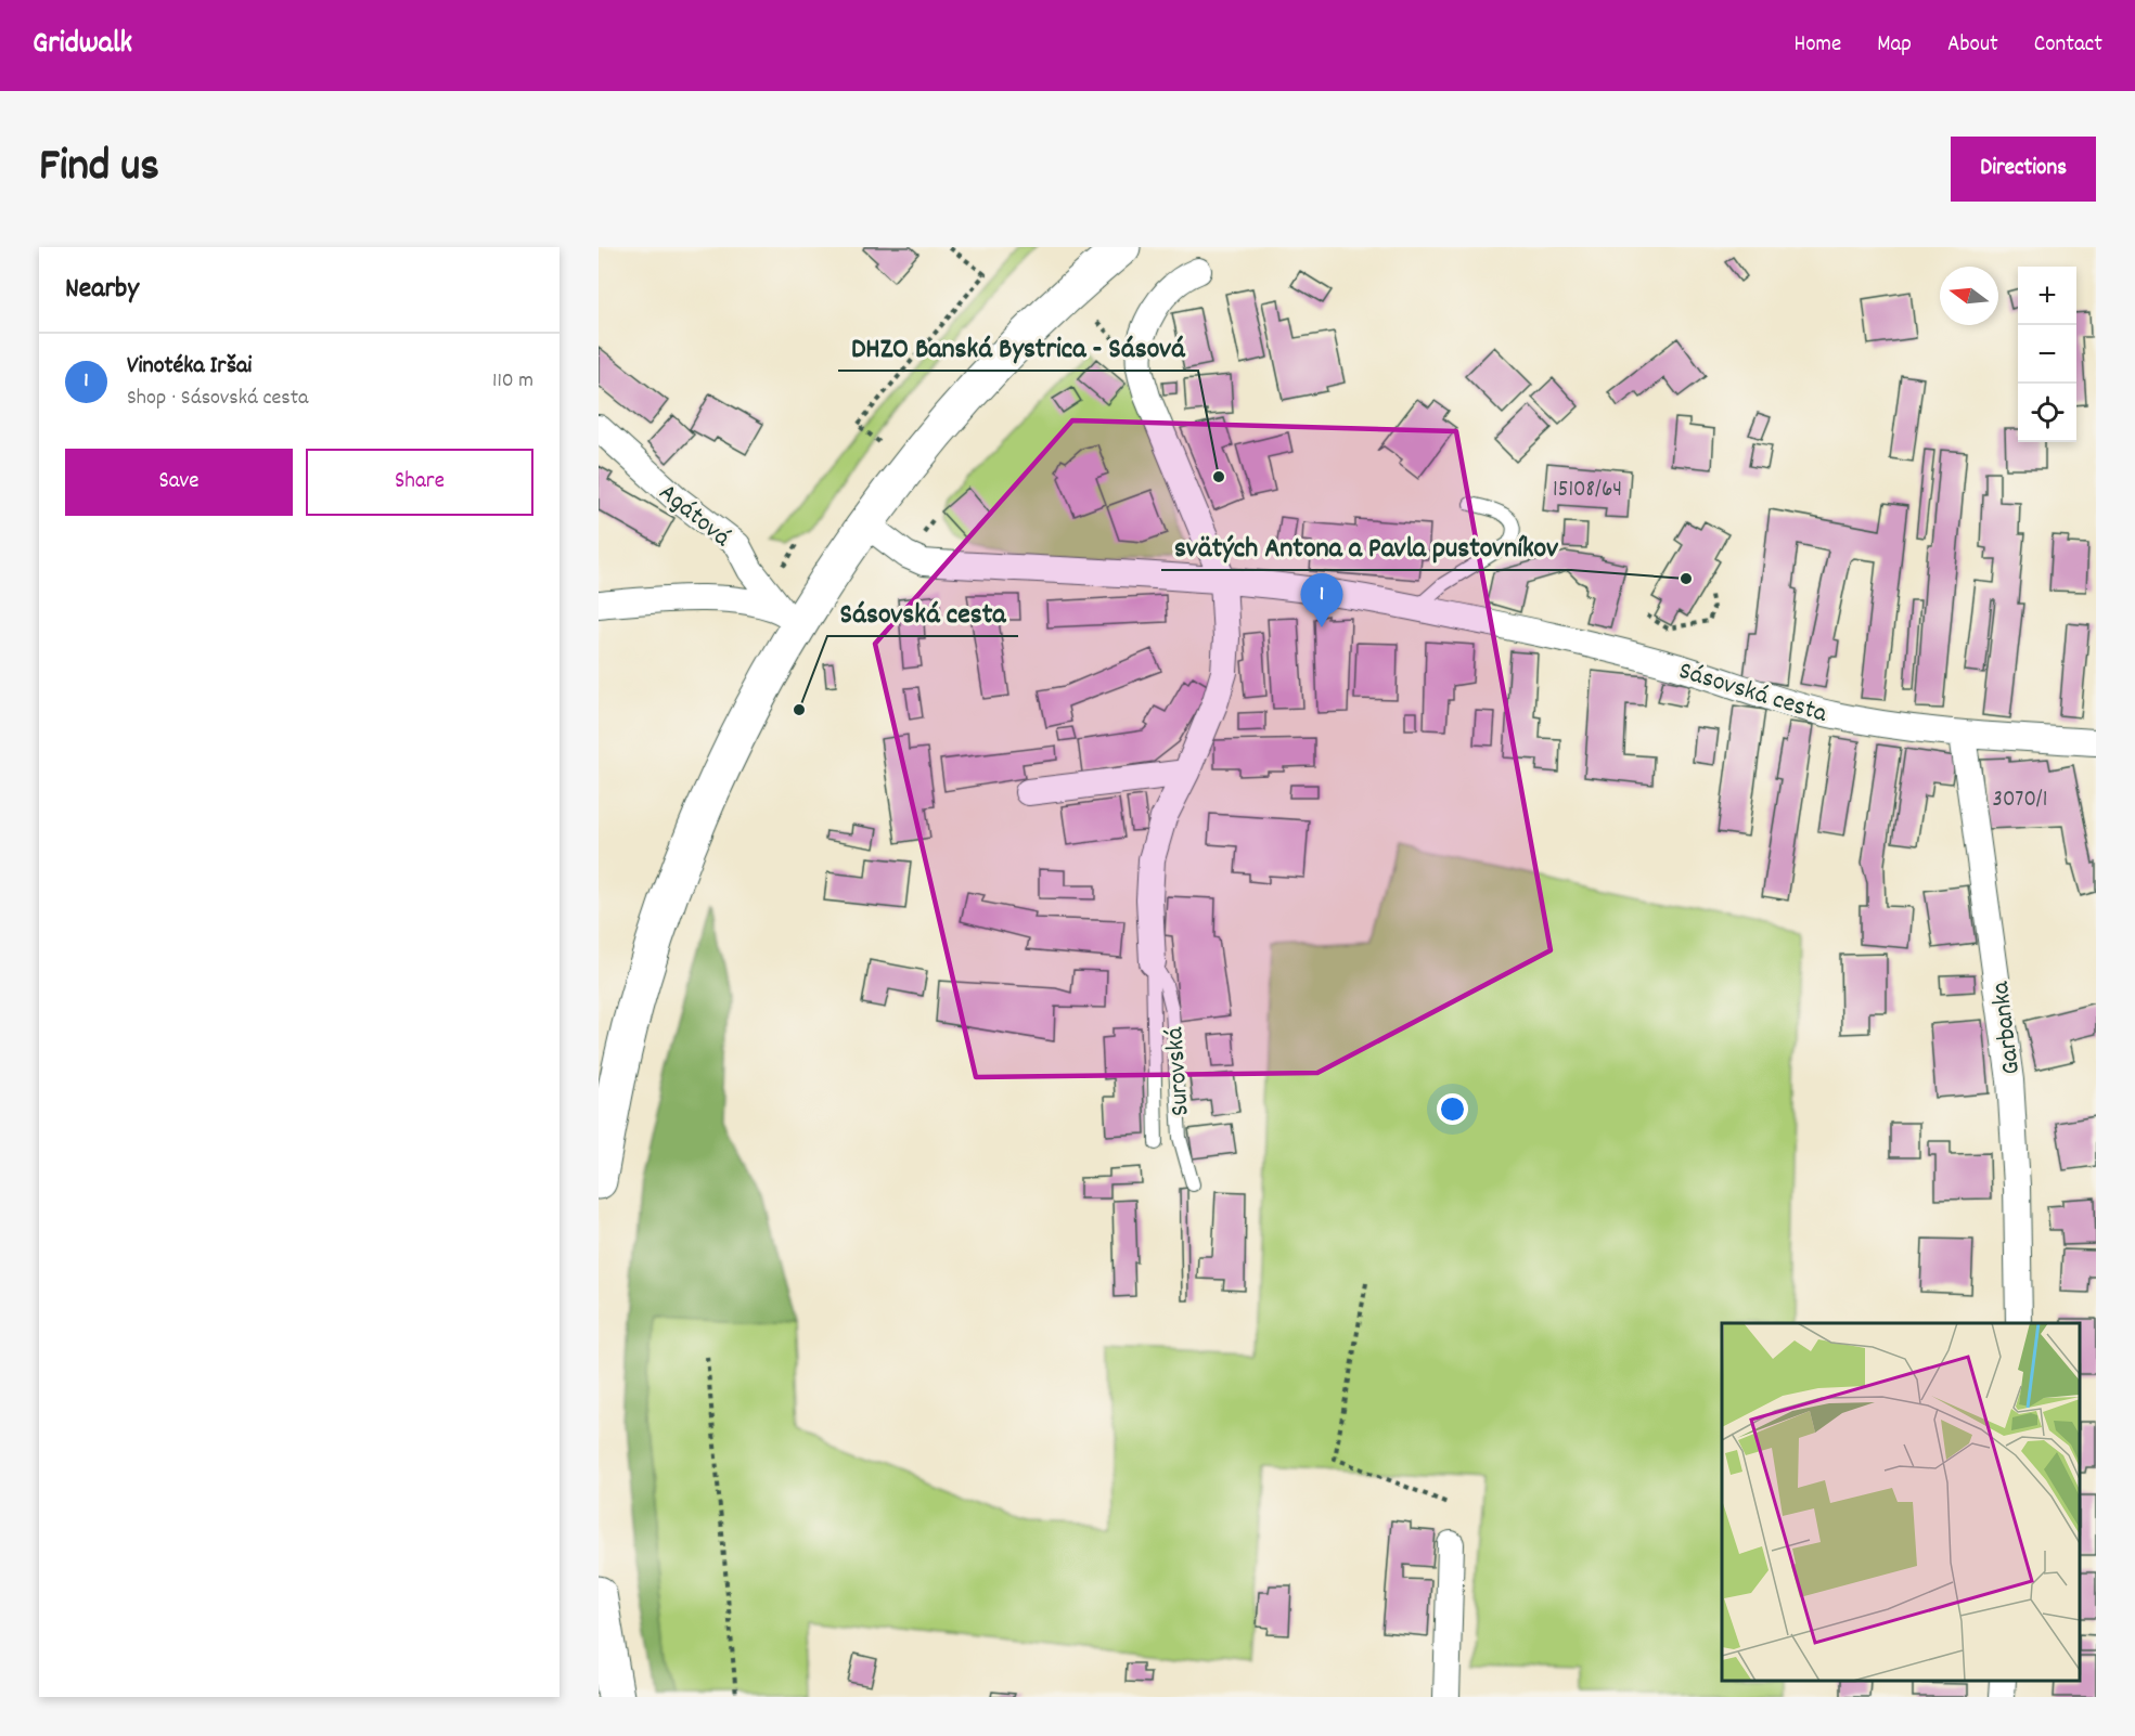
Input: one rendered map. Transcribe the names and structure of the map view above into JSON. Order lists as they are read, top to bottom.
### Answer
{
  "streets": {
    "street": [
      "Agátová",
      "Sásovská cesta",
      "Garbanka",
      "Surovská"
    ]
  },
  "crossings": [
    ["Sásovská cesta", "Garbanka"],
    ["Sásovská cesta", "Surovská"]
  ],
  "places": ["DHZO Banská Bystrica - Sásová", "svätých Antona a Pavla pustovníkov", "Sásovská cesta"],
  "house_numbers": ["15108/64", "3070/1"],
  "north": "left",
  "page": {
    "header": "Gridwalk",
    "nav": [
      "Home",
      "Map",
      "About",
      "Contact"
    ],
    "title": "Find us",
    "buttons": [
      "Directions",
      ["Save", "Share"]
    ],
    "heading": "Nearby",
    "map_buttons": ["+", "−"],
    "list": [
      {
        "mark": "1",
        "name": "Vinotéka Iršai",
        "note": "Shop · Sásovská cesta",
        "value": "110 m"
      }
    ],
    "pins": "1"
  }
}
